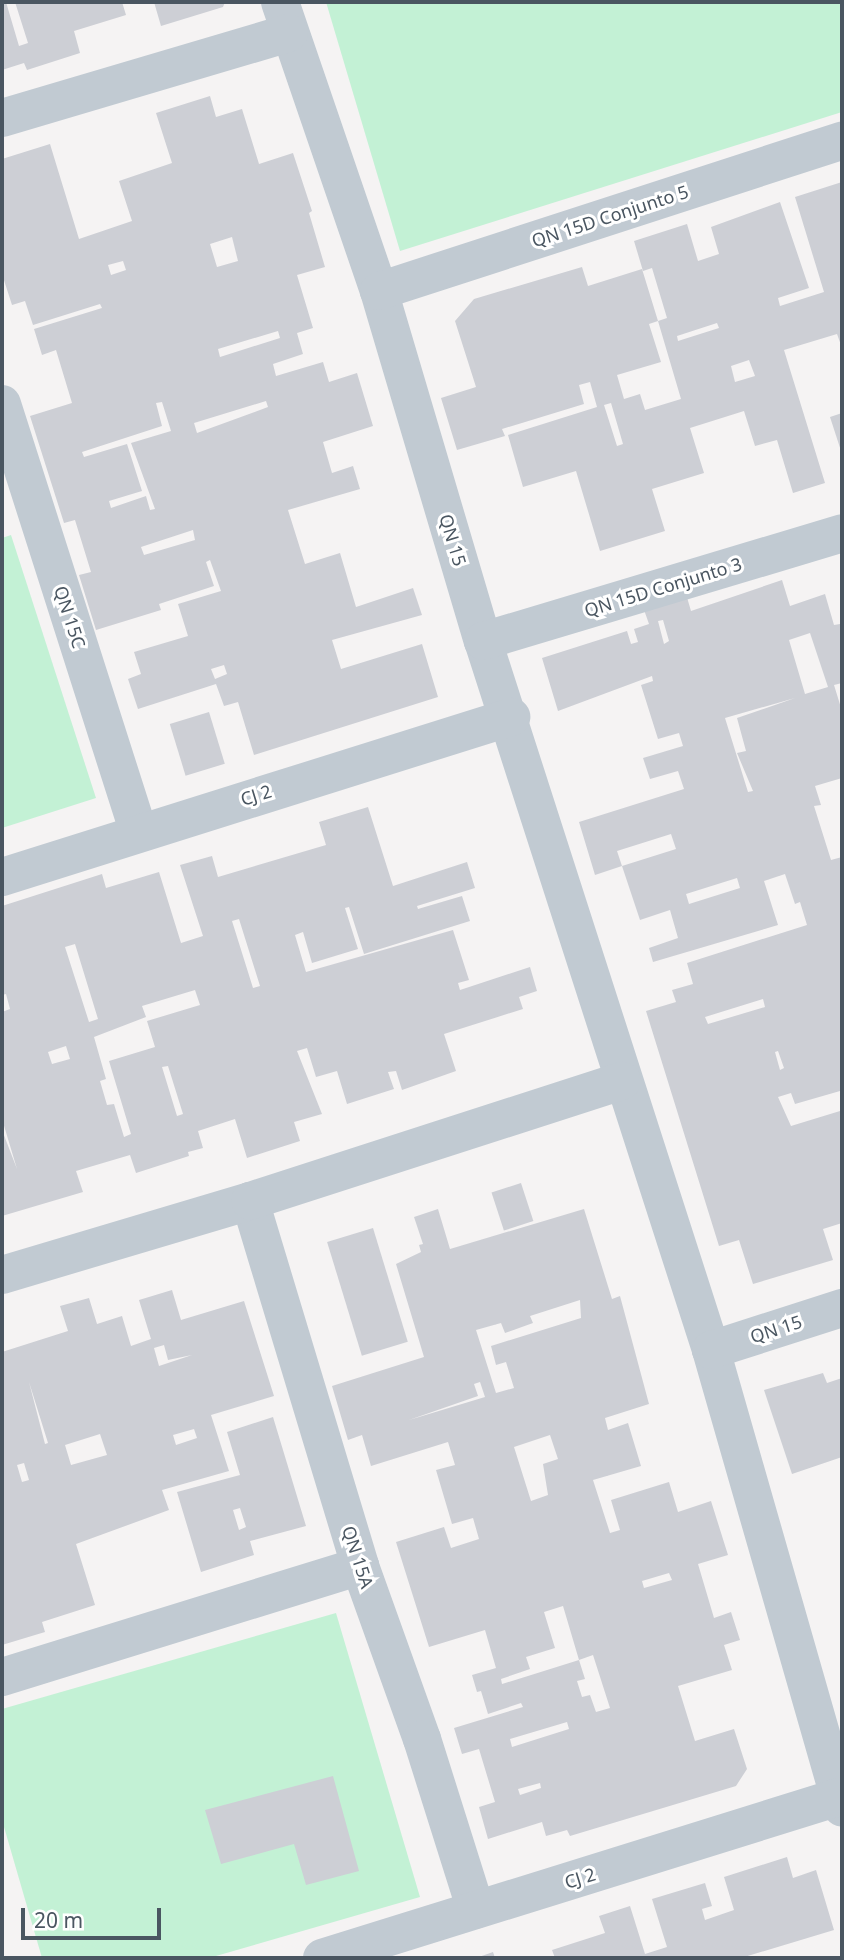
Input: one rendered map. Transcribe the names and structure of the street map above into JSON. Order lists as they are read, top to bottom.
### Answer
{
  "streets": {
    "street": [
      "QN 15D Conjunto 5",
      "QN 15",
      "QN 15D Conjunto 3",
      "QN 15C",
      "CJ 2",
      "QN 15A"
    ]
  },
  "crossings": [
    ["QN 15D Conjunto 5", "QN 15"],
    ["QN 15", "QN 15D Conjunto 3"],
    ["QN 15", "CJ 2"],
    ["QN 15C", "CJ 2"],
    ["CJ 2", "QN 15A"]
  ],
  "scale_bar": "20 m"
}
